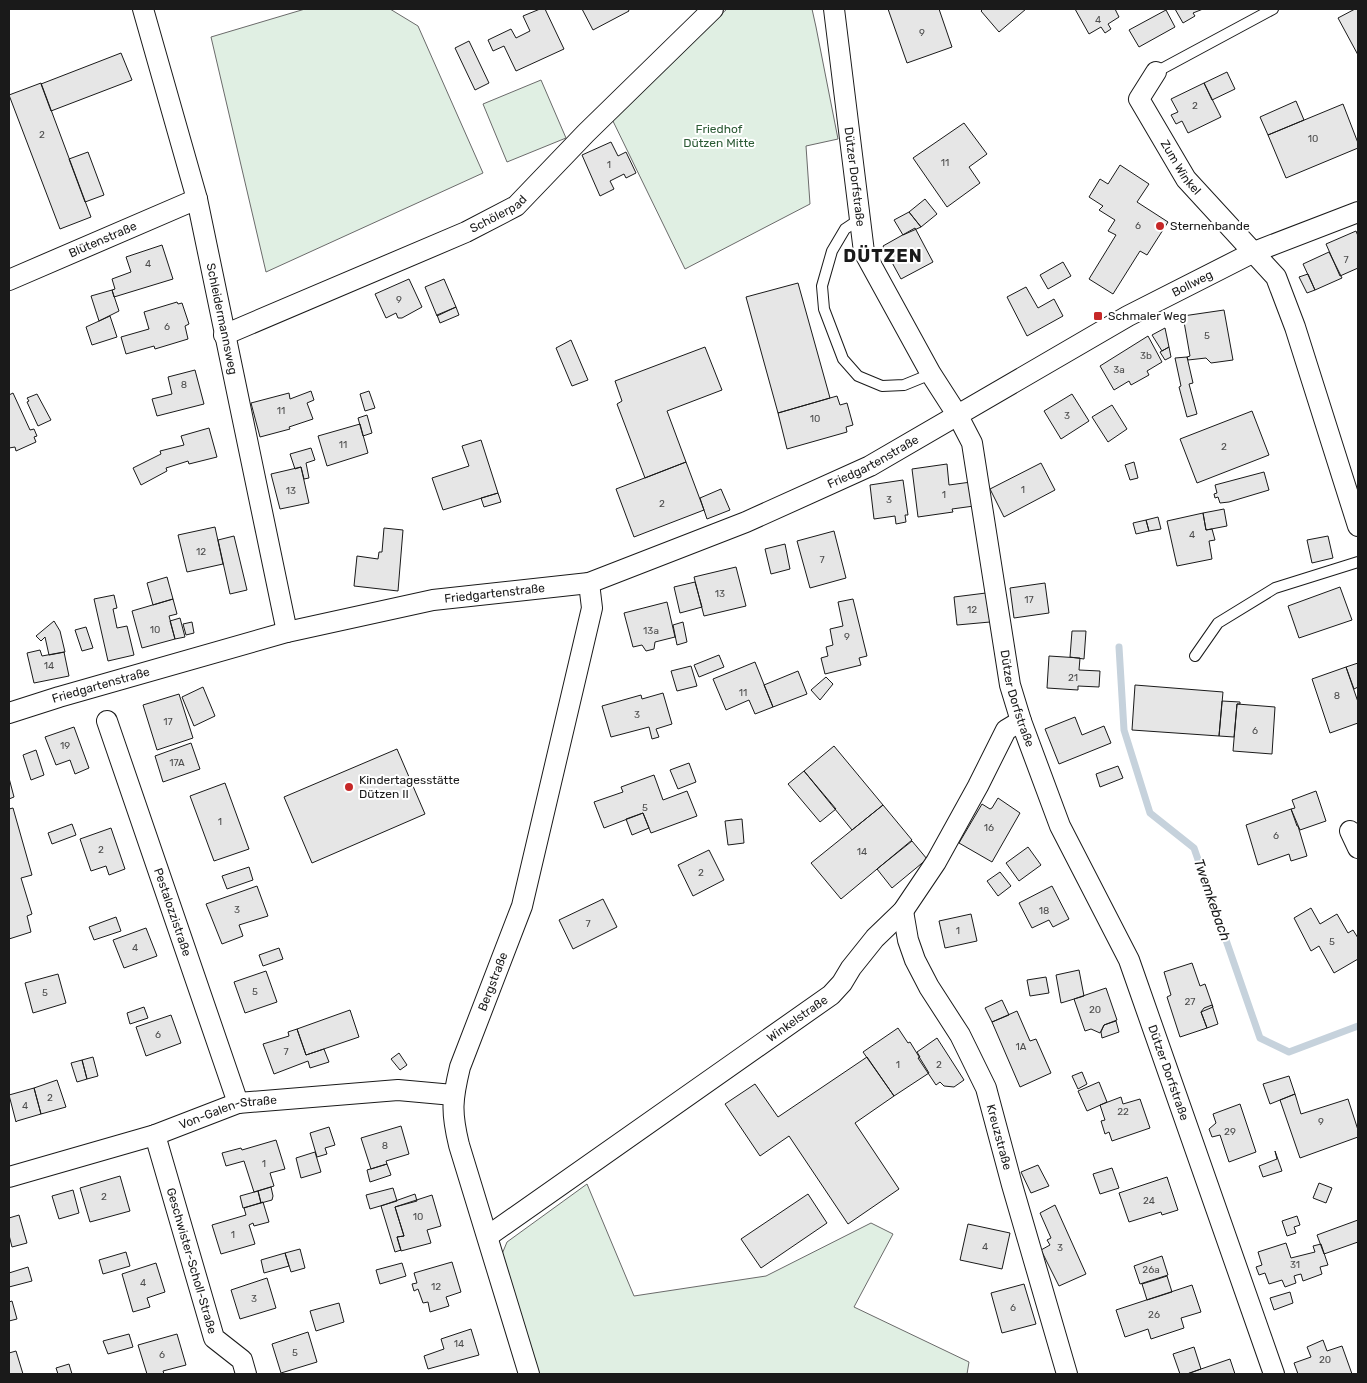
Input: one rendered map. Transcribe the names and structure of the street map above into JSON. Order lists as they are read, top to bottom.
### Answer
{
  "streets": {
    "street": [
      "Zum Winkel",
      "Dützer Dorfstraße",
      "Schölerpad",
      "Blütenstraße",
      "Bollweg",
      "Schleidermannsweg",
      "Friedgartenstraße",
      "Pestalozzistraße",
      "Bergstraße",
      "Winkelstraße",
      "Von-Galen-Straße",
      "Kreuzstraße",
      "Geschwister-Scholl-Straße"
    ]
  },
  "crossings": [
    ["Zum Winkel", "Bollweg"],
    ["Dützer Dorfstraße", "Bollweg"],
    ["Dützer Dorfstraße", "Friedgartenstraße"],
    ["Dützer Dorfstraße", "Winkelstraße"],
    ["Schölerpad", "Schleidermannsweg"],
    ["Blütenstraße", "Schleidermannsweg"],
    ["Bollweg", "Friedgartenstraße"],
    ["Schleidermannsweg", "Friedgartenstraße"],
    ["Friedgartenstraße", "Bergstraße"],
    ["Pestalozzistraße", "Von-Galen-Straße"],
    ["Bergstraße", "Winkelstraße"],
    ["Bergstraße", "Von-Galen-Straße"],
    ["Winkelstraße", "Kreuzstraße"],
    ["Von-Galen-Straße", "Geschwister-Scholl-Straße"]
  ],
  "districts": ["DÜTZEN"],
  "water": ["Twemkebach"],
  "parks": ["Friedhof Dützen Mitte"],
  "places": {
    "other": ["Sternenbande", "Kindertagesstätte Dützen II"],
    "transit": ["Schmaler Weg"]
  },
  "house_numbers": [
    "4",
    "9",
    "2",
    "2",
    "10",
    "11",
    "1",
    "6",
    "7",
    "4",
    "9",
    "6",
    "5",
    "3b",
    "3a",
    "8",
    "11",
    "3",
    "10",
    "11",
    "2",
    "1",
    "13",
    "1",
    "3",
    "2",
    "4",
    "12",
    "7",
    "13",
    "17",
    "12",
    "10",
    "13a",
    "9",
    "14",
    "21",
    "11",
    "8",
    "3",
    "17",
    "6",
    "19",
    "17A",
    "5",
    "1",
    "16",
    "6",
    "2",
    "14",
    "2",
    "3",
    "18",
    "7",
    "1",
    "5",
    "4",
    "5",
    "5",
    "27",
    "20",
    "6",
    "1A",
    "7",
    "1",
    "2",
    "2",
    "4",
    "22",
    "9",
    "29",
    "8",
    "1",
    "2",
    "24",
    "10",
    "1",
    "4",
    "3",
    "31",
    "26a",
    "4",
    "12",
    "3",
    "6",
    "26",
    "14",
    "5",
    "6",
    "20"
  ]
}
